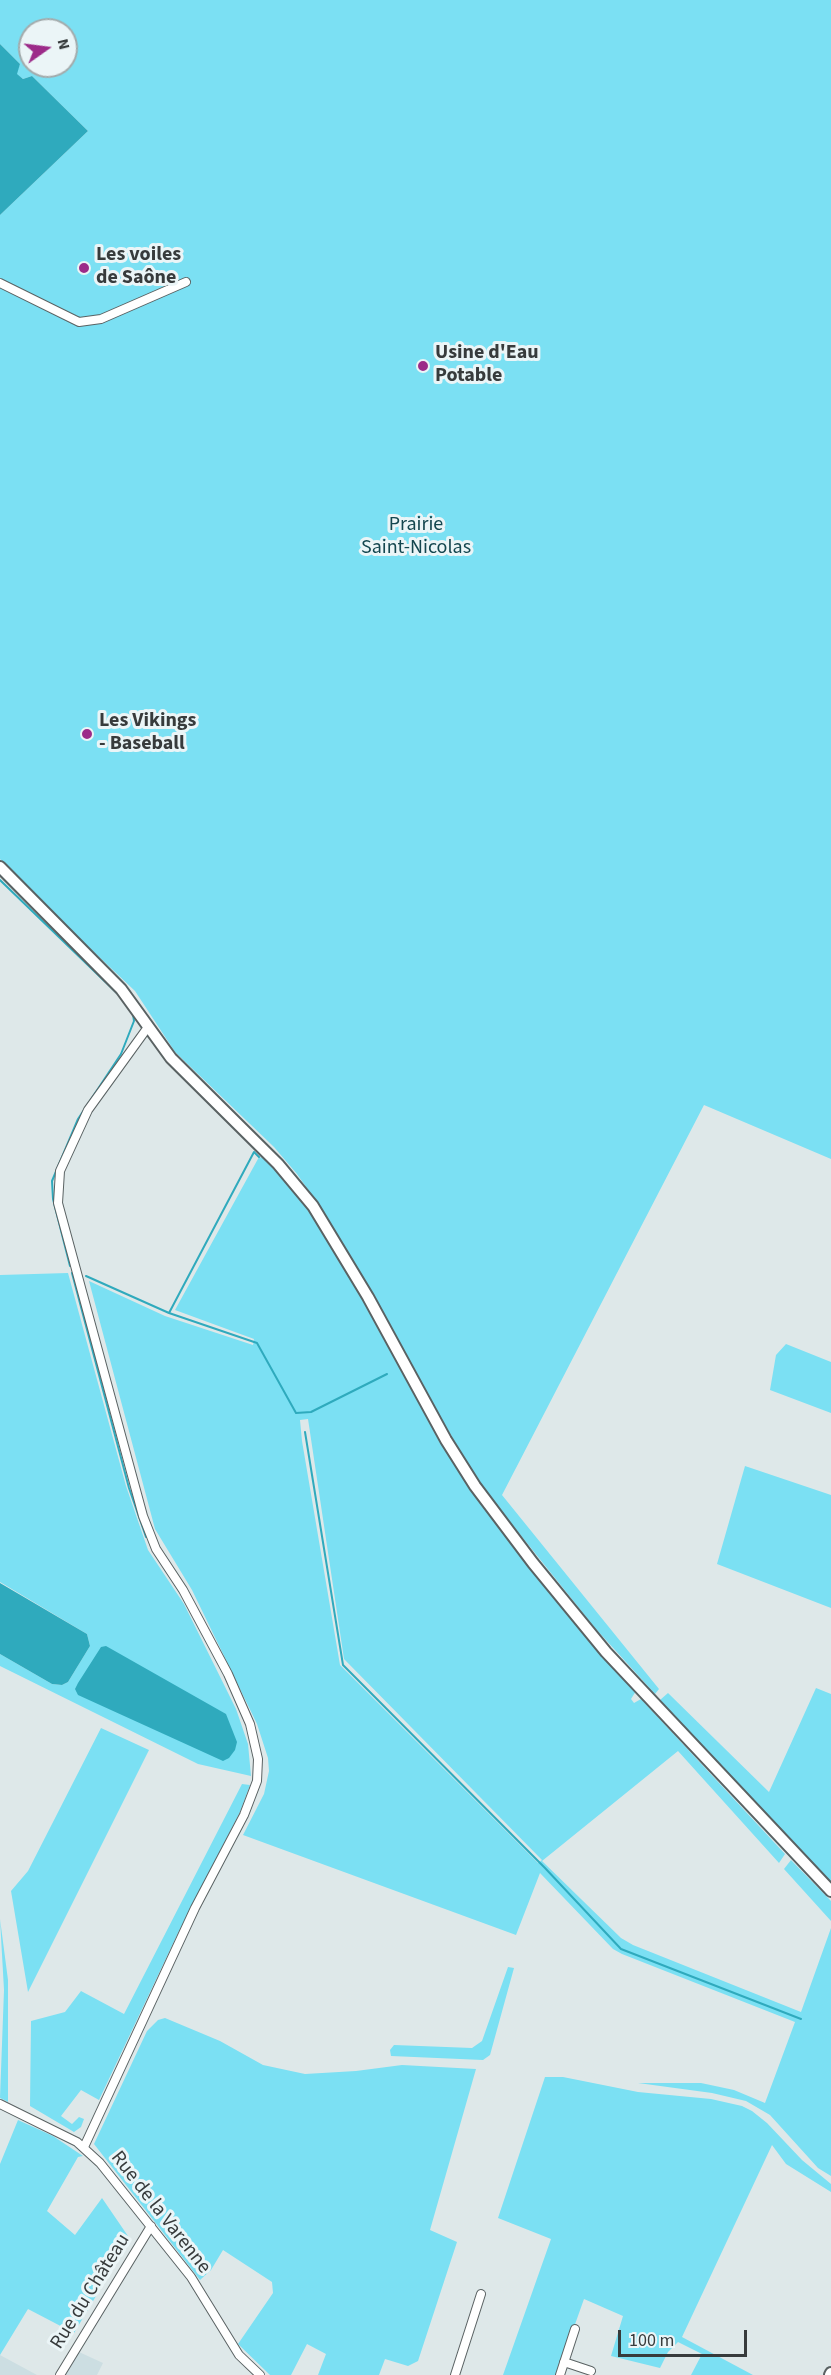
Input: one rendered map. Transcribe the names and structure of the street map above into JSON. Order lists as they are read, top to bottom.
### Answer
{
  "streets": {
    "street": ["Rue de la Varenne", "Rue du Château"]
  },
  "crossings": [
    ["Rue de la Varenne", "Rue du Château"]
  ],
  "parks": ["Prairie Saint-Nicolas"],
  "places": ["Les voiles de Saône", "Usine d'Eau Potable", "Les Vikings - Baseball"],
  "scale_bar": "100 m",
  "north": "right"
}
